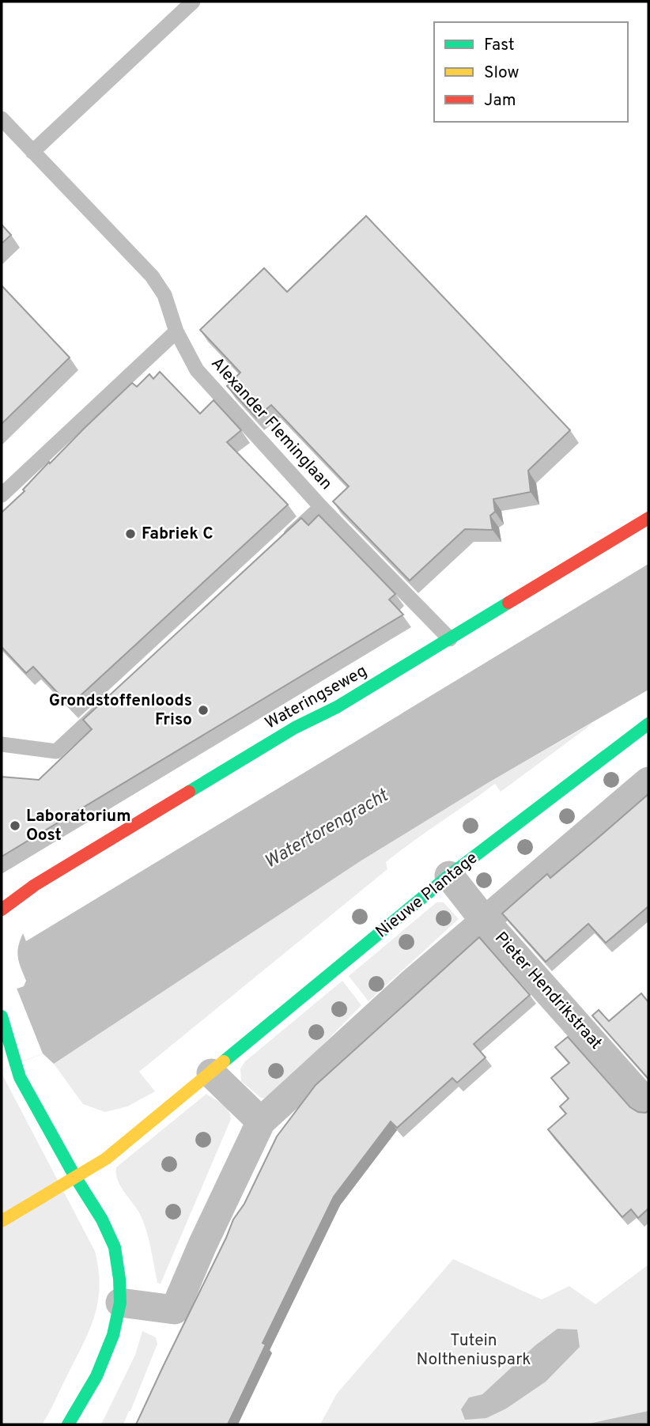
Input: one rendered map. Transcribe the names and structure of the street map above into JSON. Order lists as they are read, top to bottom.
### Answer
{
  "streets": {
    "street": ["Wateringseweg", "Nieuwe Plantage", "Pieter Hendrikstraat"],
    "lane": ["Alexander Fleminglaan"]
  },
  "crossings": [
    ["Alexander Fleminglaan", "Wateringseweg"],
    ["Nieuwe Plantage", "Pieter Hendrikstraat"]
  ],
  "water": ["Watertorengracht"],
  "parks": ["Tutein Noltheniuspark"],
  "places": ["Fabriek C", "Grondstoffenloods Friso", "Laboratorium Oost"],
  "legend": ["Fast", "Slow", "Jam"]
}
